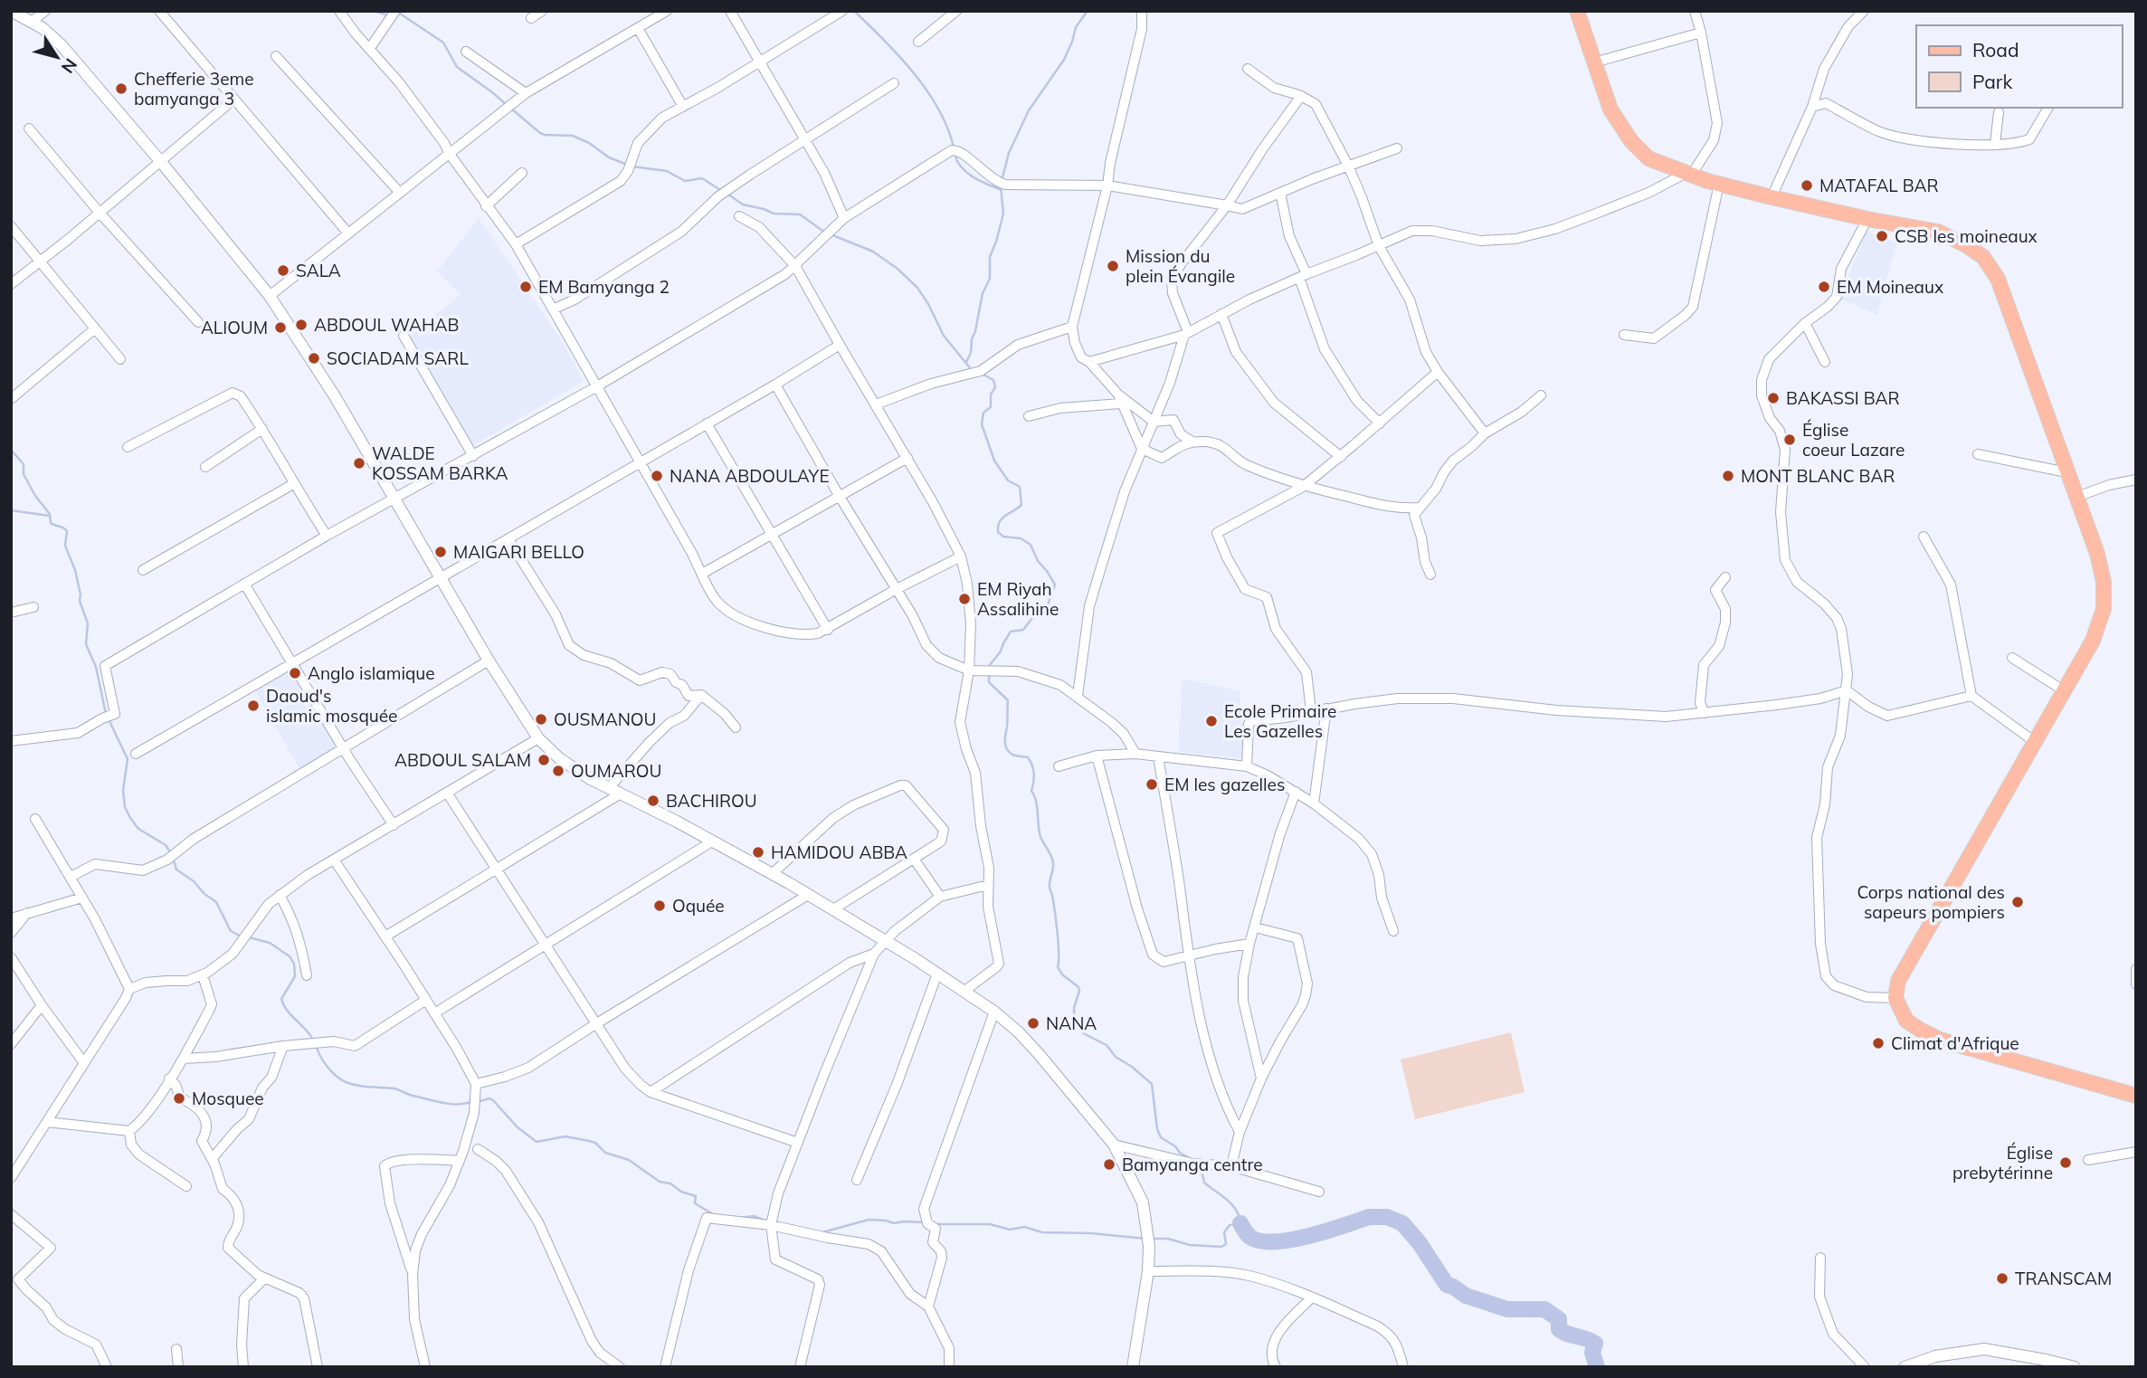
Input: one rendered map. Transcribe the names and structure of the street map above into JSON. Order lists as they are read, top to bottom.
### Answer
{
  "places": [
    "Chefferie 3eme bamyanga 3",
    "MATAFAL BAR",
    "CSB les moineaux",
    "Mission du plein Évangile",
    "SALA",
    "EM Bamyanga 2",
    "EM Moineaux",
    "ABDOUL WAHAB",
    "ALIOUM",
    "SOCIADAM SARL",
    "BAKASSI BAR",
    "Église coeur Lazare",
    "WALDE KOSSAM BARKA",
    "NANA ABDOULAYE",
    "MONT BLANC BAR",
    "MAIGARI BELLO",
    "EM Riyah Assalihine",
    "Anglo islamique",
    "Daoud's islamic mosquée",
    "OUSMANOU",
    "Ecole Primaire Les Gazelles",
    "ABDOUL SALAM",
    "OUMAROU",
    "EM les gazelles",
    "BACHIROU",
    "HAMIDOU ABBA",
    "Corps national des sapeurs pompiers",
    "Oquée",
    "NANA",
    "Climat d'Afrique",
    "Mosquee",
    "Église prebytérinne",
    "Bamyanga centre",
    "TRANSCAM"
  ],
  "legend": ["Road", "Park"],
  "north": "bottom right"
}
